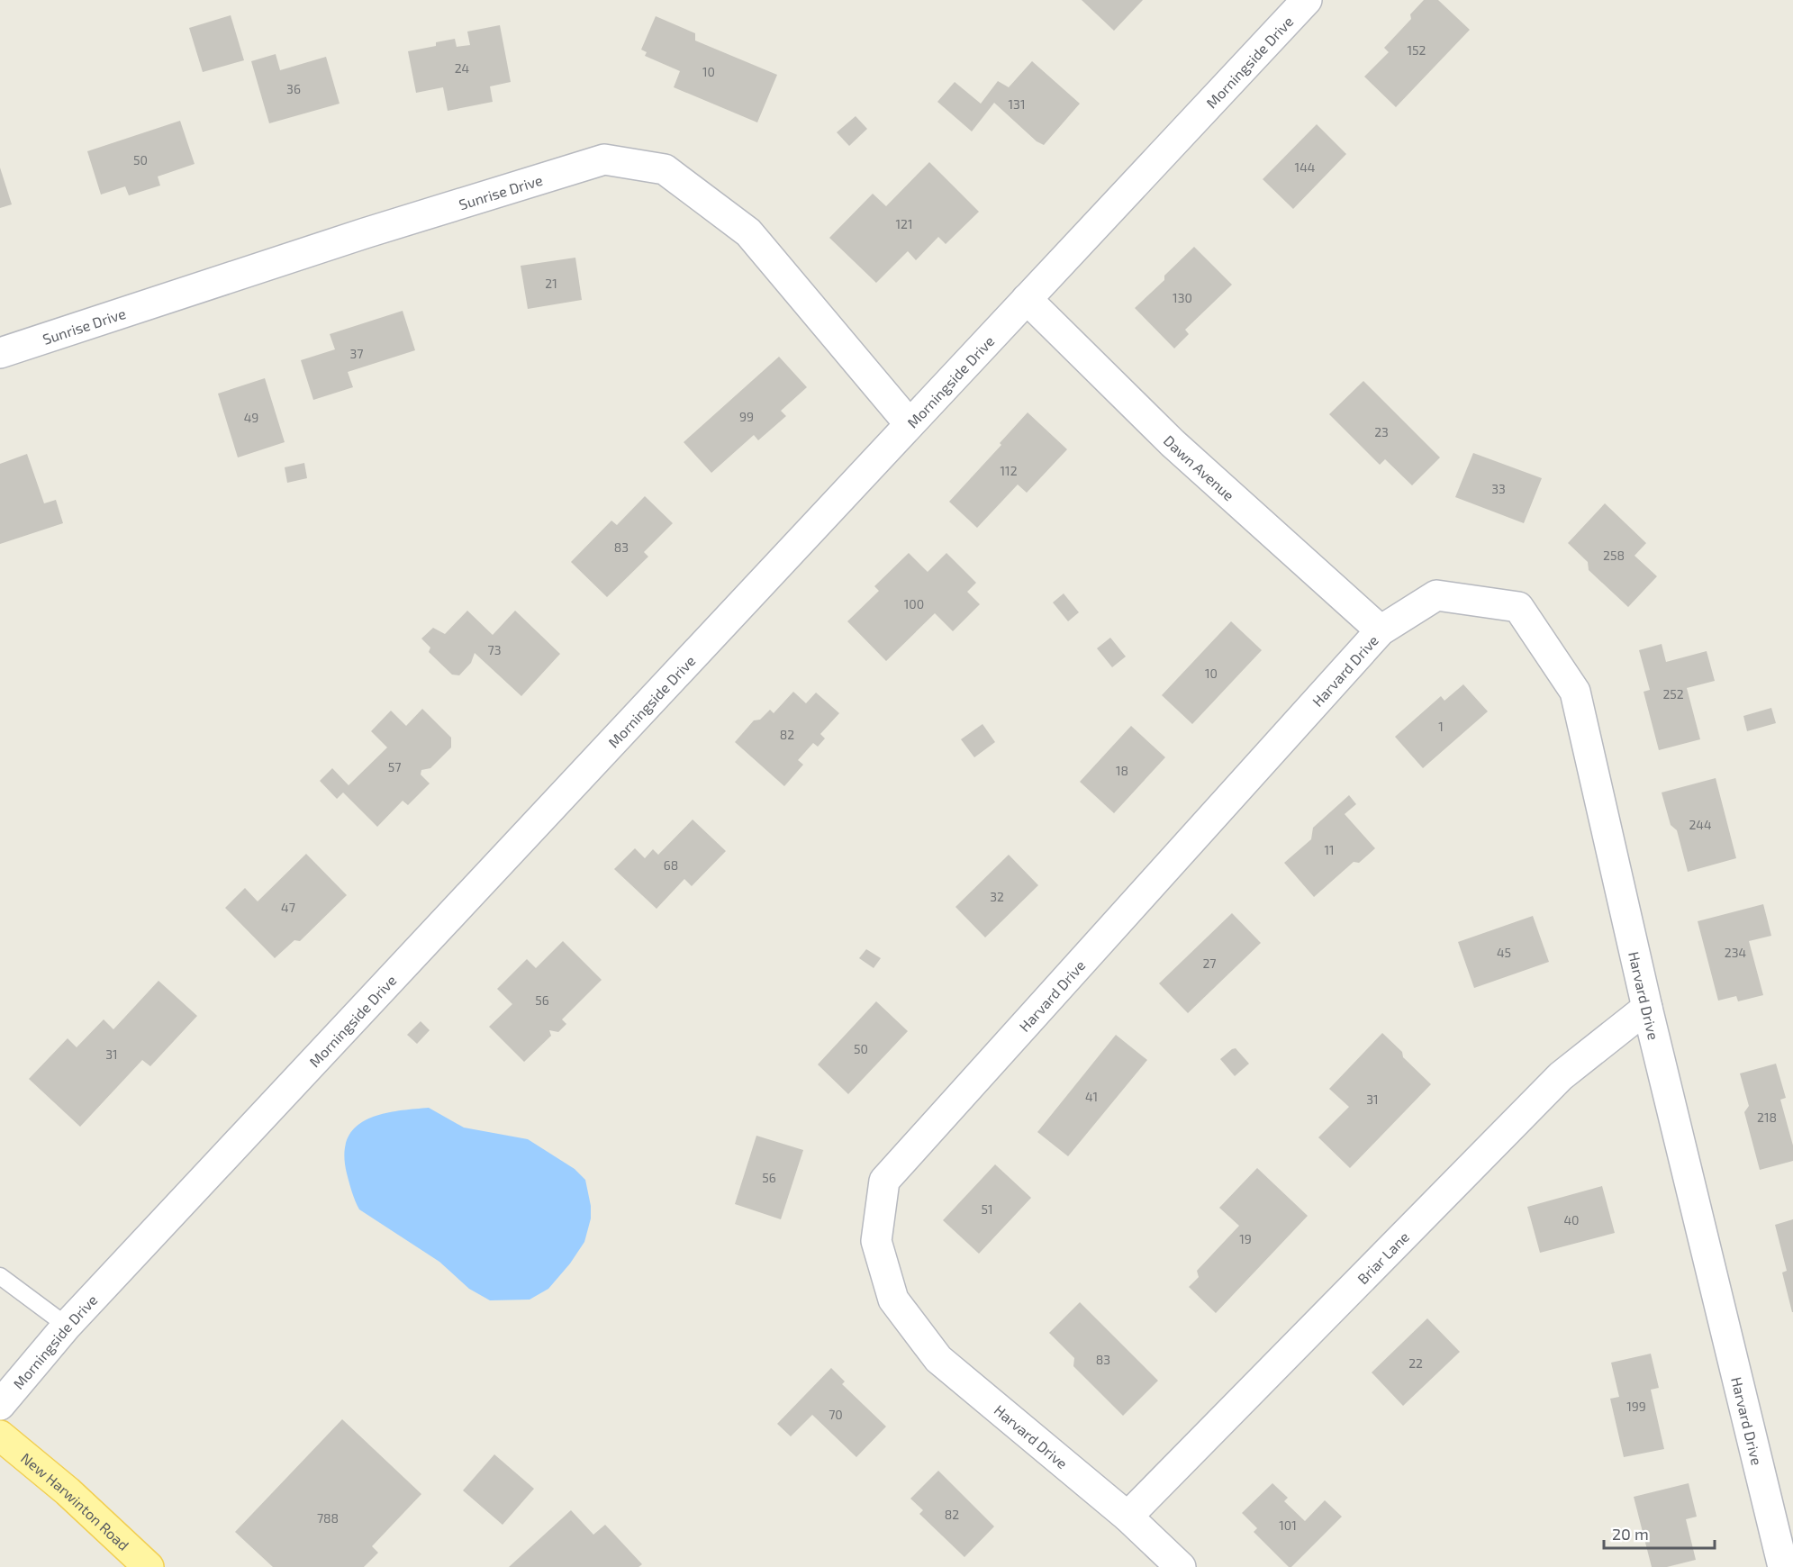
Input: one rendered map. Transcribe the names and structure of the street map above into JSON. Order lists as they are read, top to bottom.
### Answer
{
  "streets": {
    "main road": ["New Harwinton Road"],
    "street": [
      "Morningside Drive",
      "Sunrise Drive",
      "Dawn Avenue",
      "Harvard Drive",
      "Briar Lane"
    ]
  },
  "crossings": [
    ["Morningside Drive", "Sunrise Drive"],
    ["Morningside Drive", "Dawn Avenue"],
    ["Dawn Avenue", "Harvard Drive"],
    ["Harvard Drive", "Briar Lane"]
  ],
  "house_numbers": [
    "152",
    "24",
    "10",
    "36",
    "131",
    "50",
    "144",
    "121",
    "21",
    "130",
    "37",
    "99",
    "49",
    "23",
    "112",
    "33",
    "83",
    "258",
    "100",
    "73",
    "10",
    "252",
    "1",
    "82",
    "57",
    "18",
    "244",
    "11",
    "68",
    "32",
    "47",
    "45",
    "234",
    "27",
    "56",
    "50",
    "31",
    "41",
    "31",
    "218",
    "56",
    "51",
    "40",
    "19",
    "83",
    "22",
    "199",
    "70",
    "82",
    "788",
    "101"
  ],
  "scale_bar": "20 m"
}
